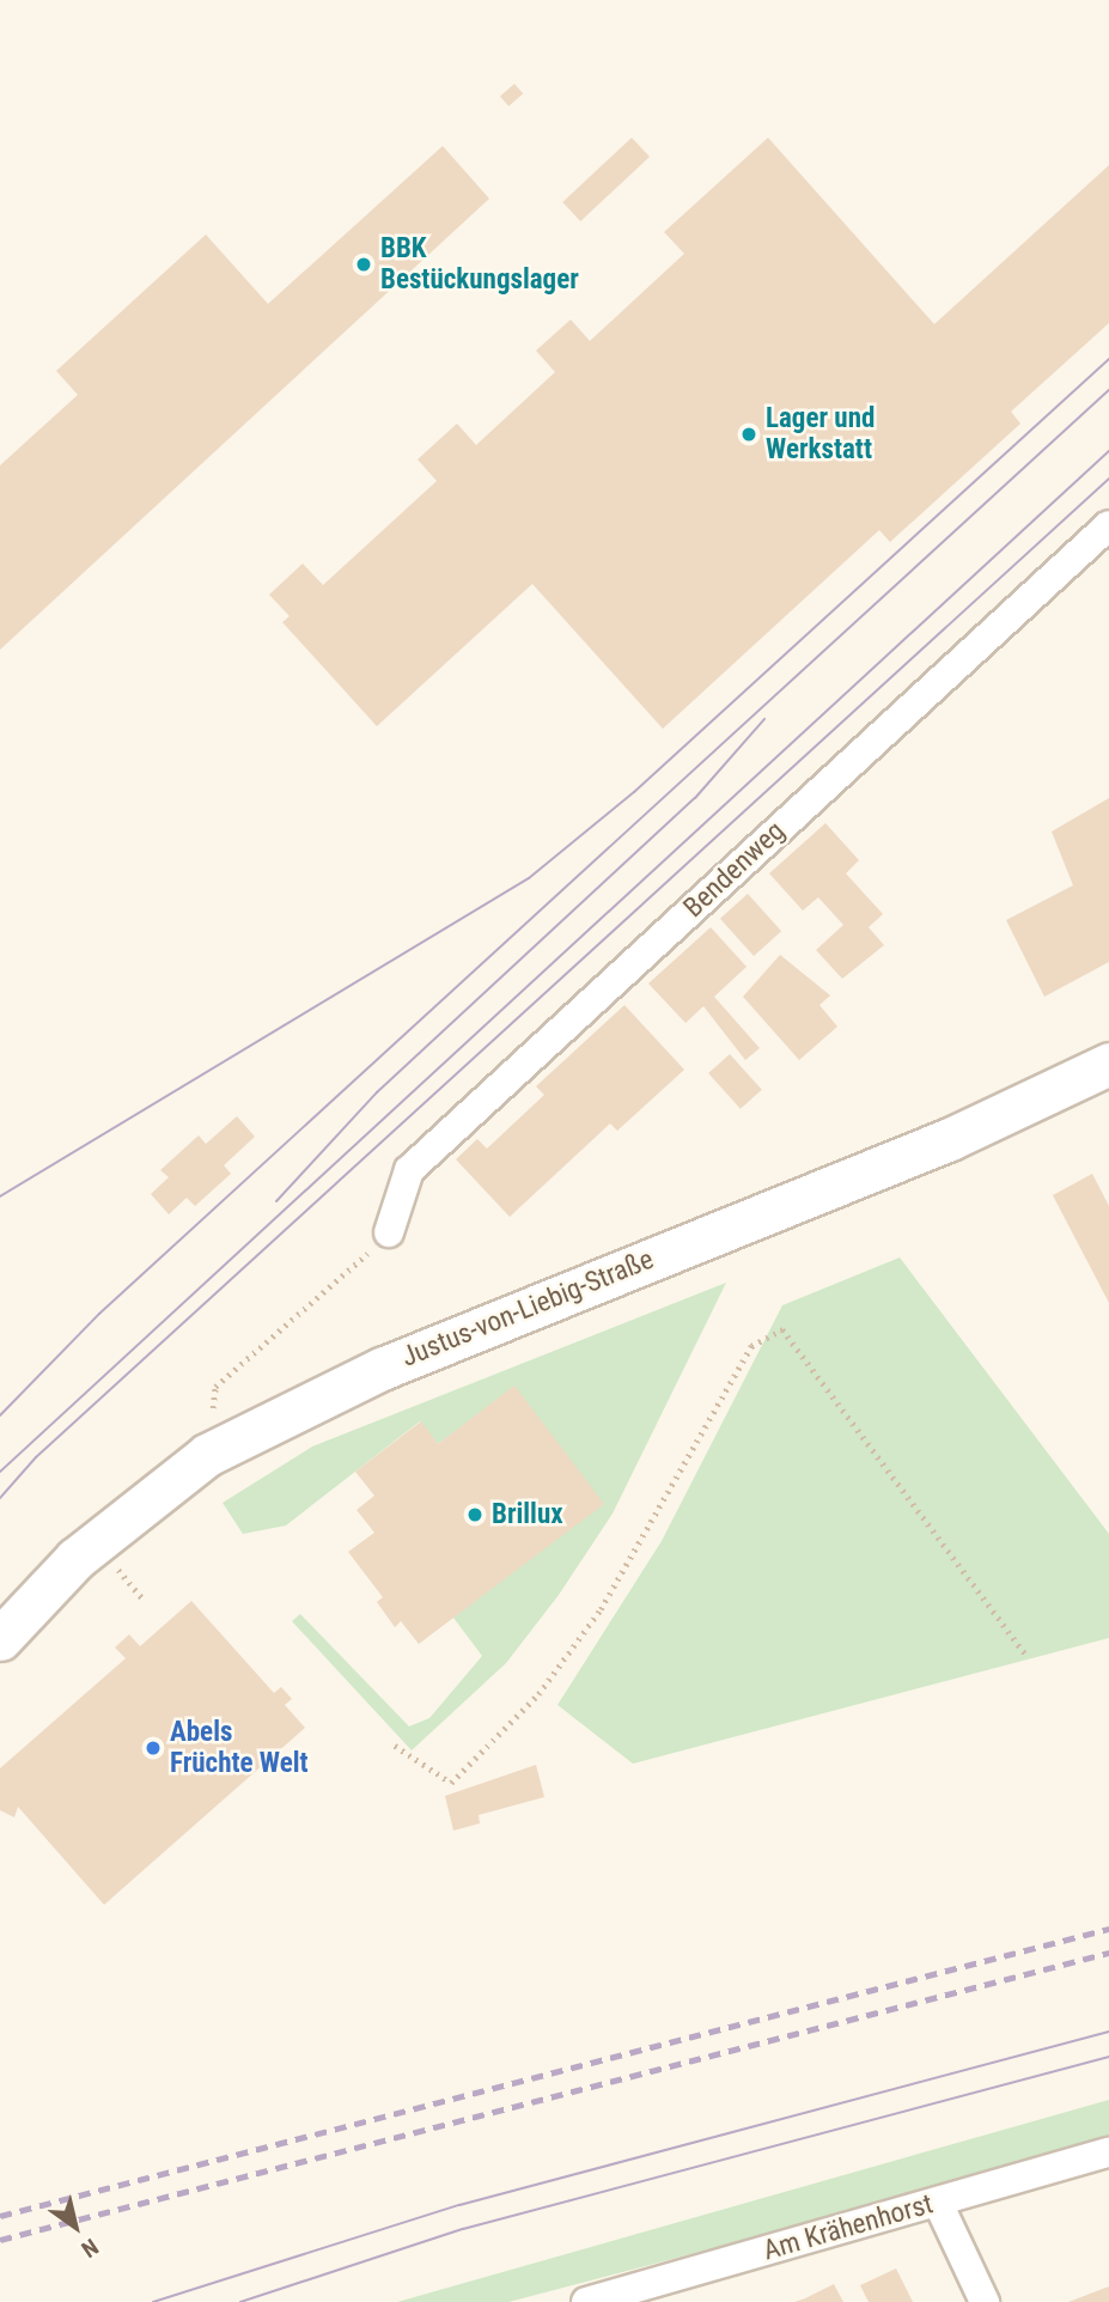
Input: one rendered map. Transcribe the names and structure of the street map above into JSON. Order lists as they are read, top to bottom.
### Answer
{
  "streets": {
    "main road": ["Justus-von-Liebig-Straße"],
    "street": ["Bendenweg", "Am Krähenhorst"]
  },
  "places": [
    "BBK Bestückungslager",
    "Lager und Werkstatt",
    "Brillux",
    "Abels Früchte Welt"
  ],
  "north": "bottom right"
}
